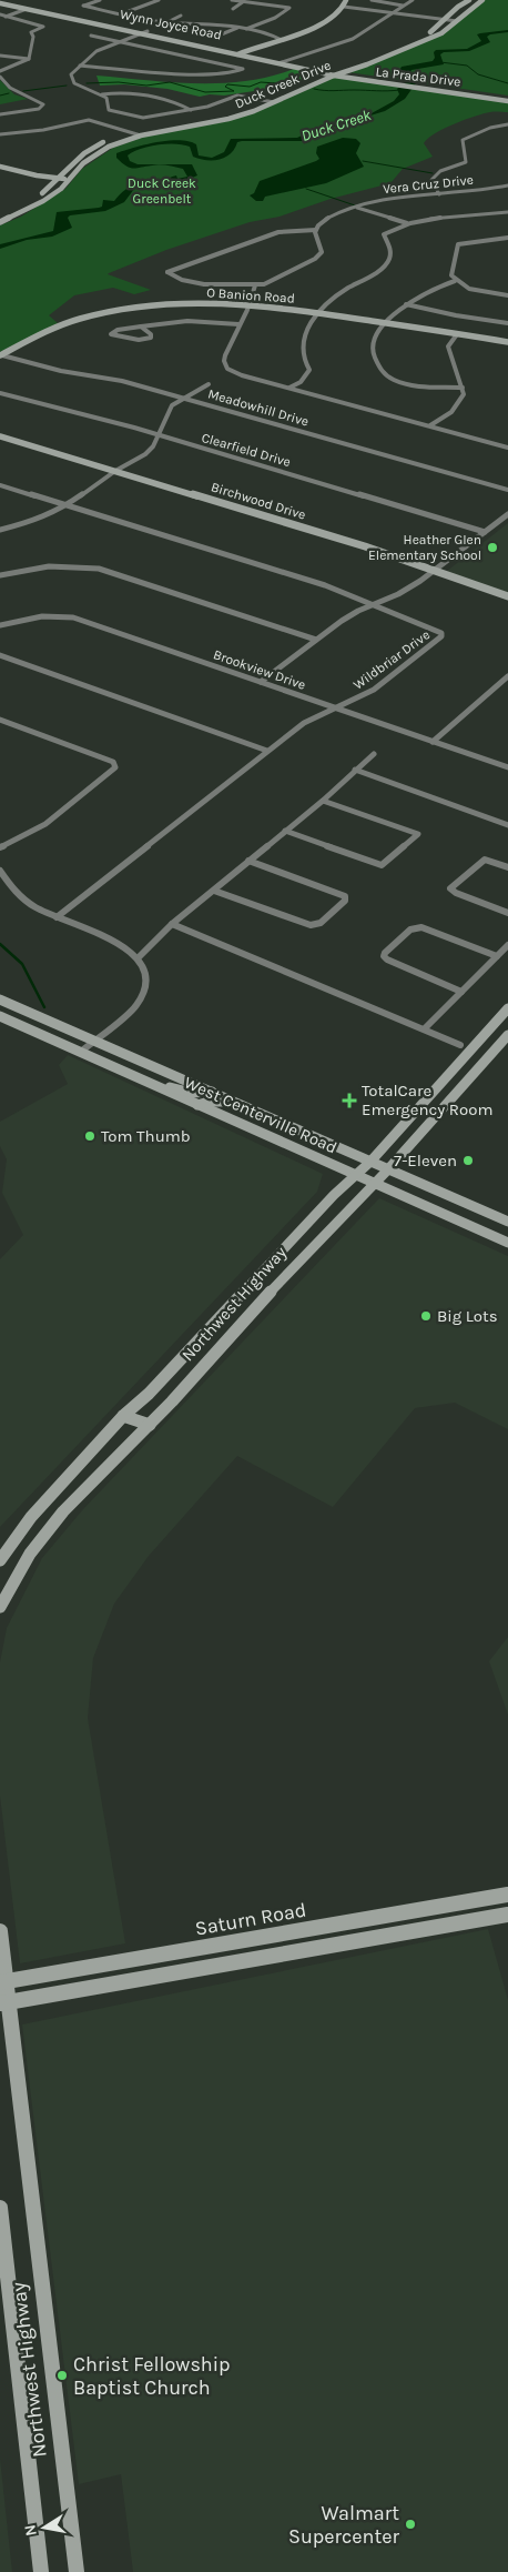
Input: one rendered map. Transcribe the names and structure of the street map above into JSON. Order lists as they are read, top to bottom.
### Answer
{
  "streets": {
    "main road": [
      "Wynn Joyce Road",
      "La Prada Drive",
      "Duck Creek Drive",
      "O Banion Road",
      "Birchwood Drive",
      "West Centerville Road",
      "Northwest Highway",
      "Saturn Road"
    ],
    "street": [
      "Vera Cruz Drive",
      "Meadowhill Drive",
      "Clearfield Drive",
      "Wildbriar Drive",
      "Brookview Drive"
    ]
  },
  "crossings": [
    ["Wynn Joyce Road", "La Prada Drive"],
    ["Wynn Joyce Road", "Duck Creek Drive"],
    ["La Prada Drive", "Duck Creek Drive"],
    ["O Banion Road", "Meadowhill Drive"],
    ["Wildbriar Drive", "Brookview Drive"],
    ["West Centerville Road", "Northwest Highway"],
    ["Northwest Highway", "Saturn Road"]
  ],
  "water": ["Duck Creek"],
  "parks": ["Duck Creek Greenbelt"],
  "places": {
    "other": [
      "Heather Glen Elementary School",
      "Tom Thumb",
      "7-Eleven",
      "Big Lots",
      "Christ Fellowship Baptist Church",
      "Walmart Supercenter"
    ],
    "health": ["TotalCare Emergency Room"]
  },
  "north": "left"
}
